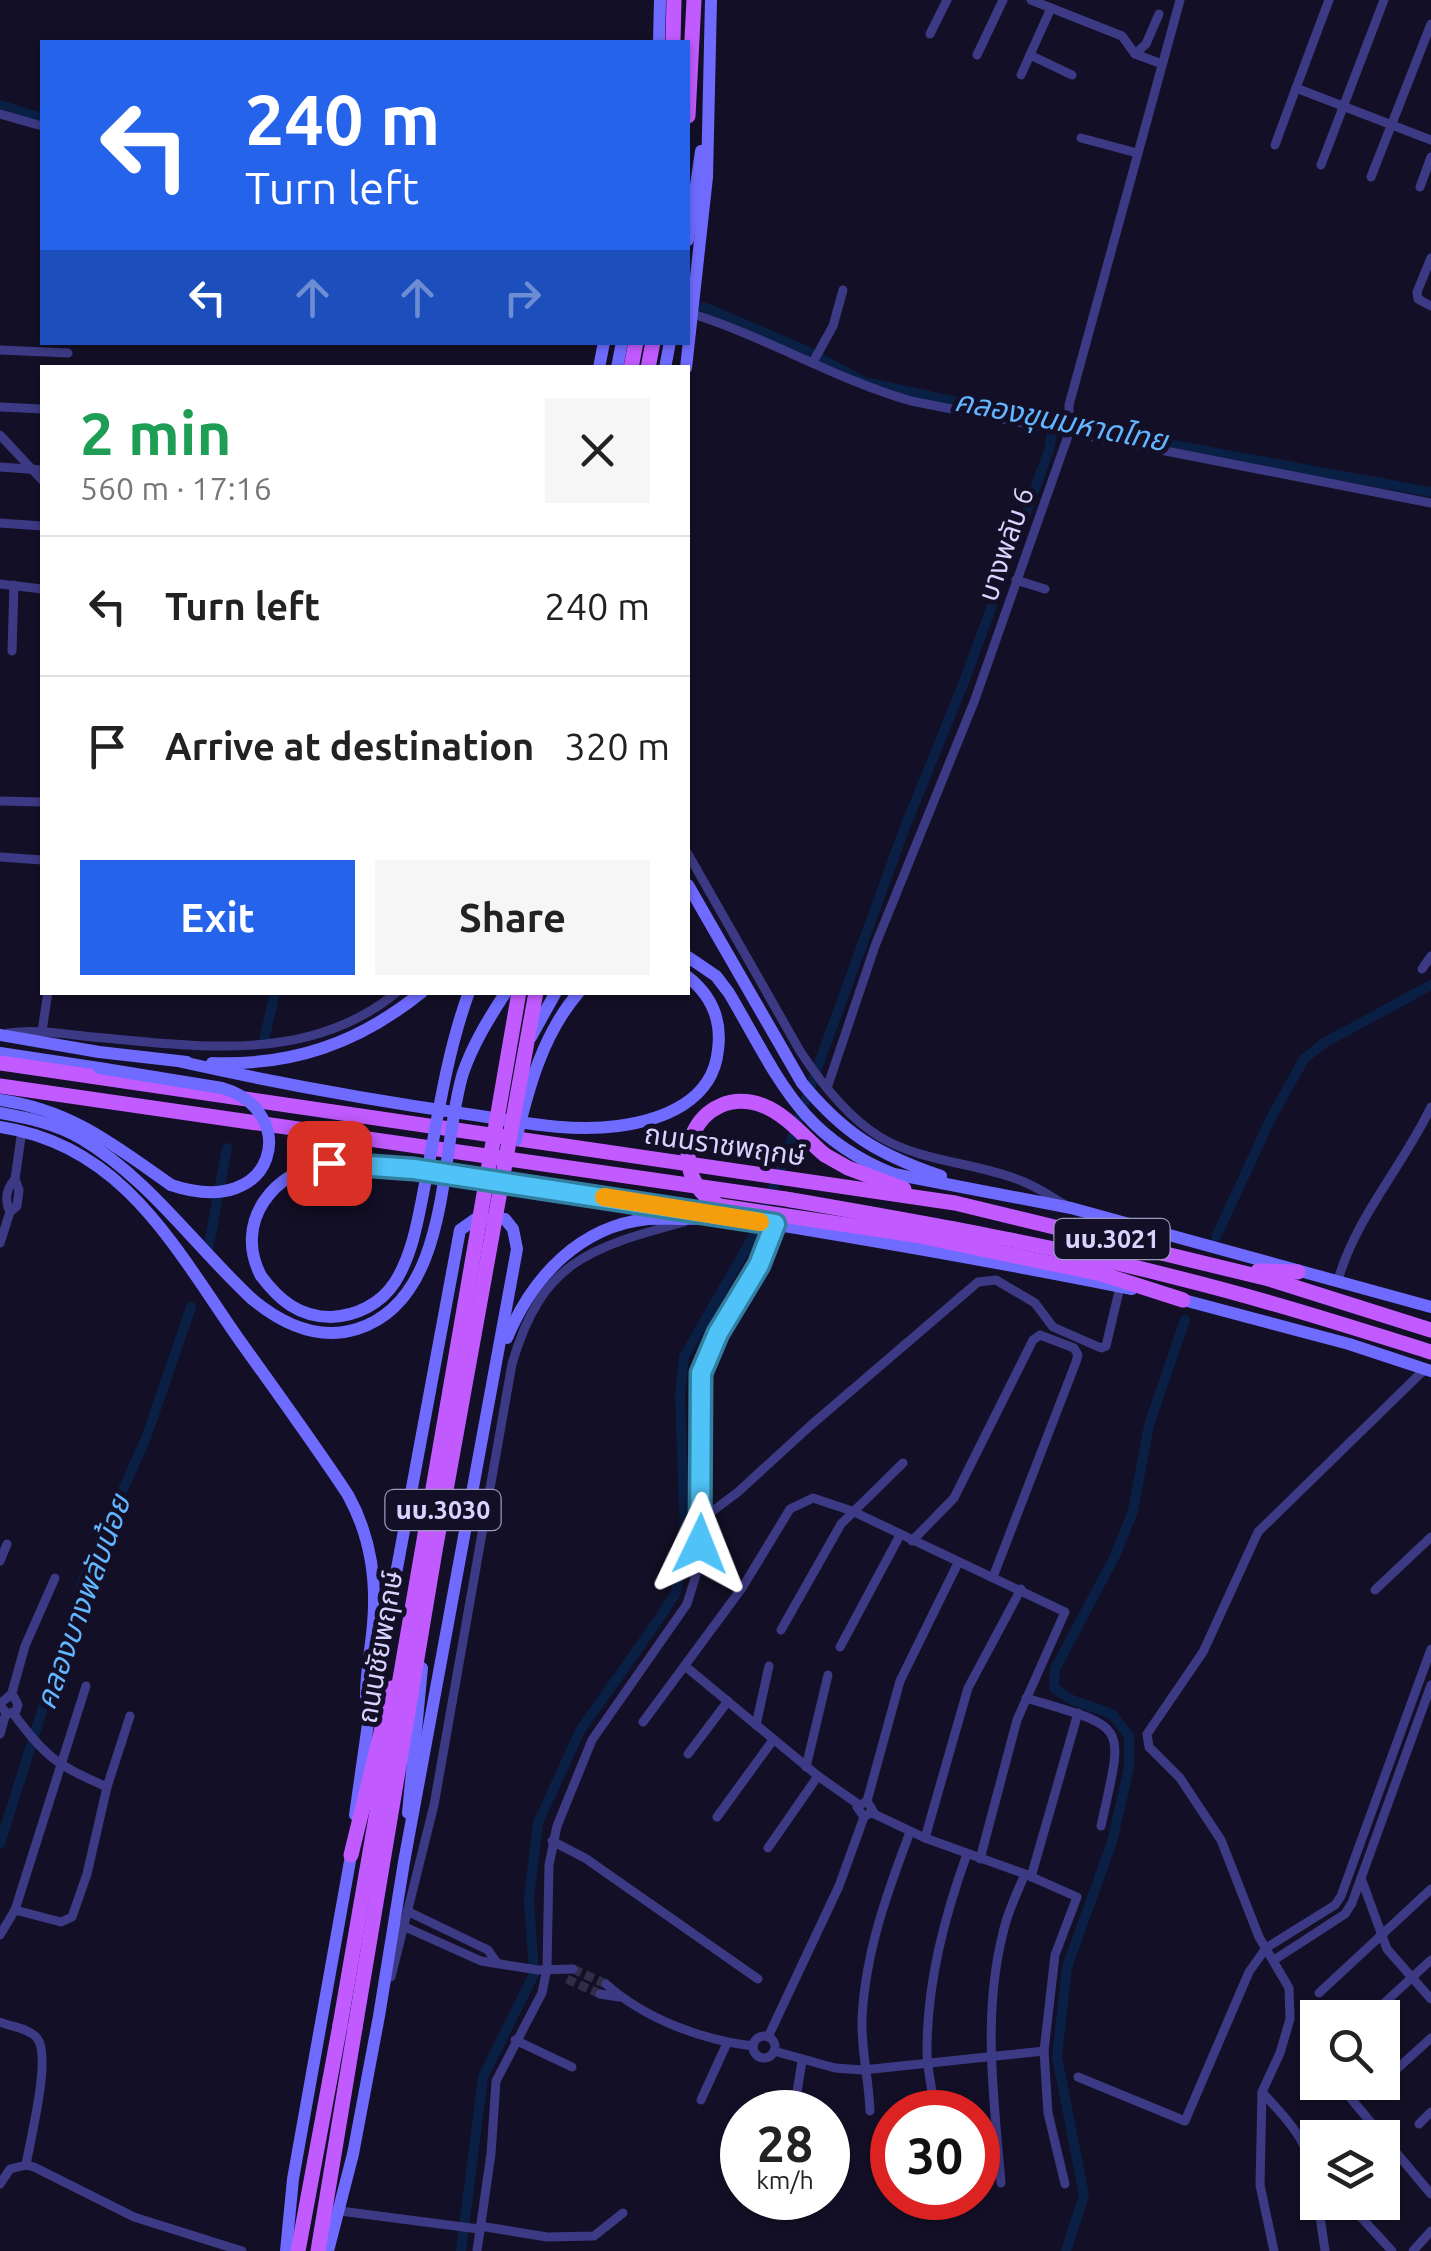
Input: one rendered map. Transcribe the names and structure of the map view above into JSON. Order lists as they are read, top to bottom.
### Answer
{
  "streets": {
    "main road": [
      "ถนนราชพฤกษ์",
      "นบ.3021",
      "นบ.3030",
      "ถนนชัยพฤกษ์"
    ],
    "street": ["บางพลับ 6"]
  },
  "water": ["คลองขุนมหาดไทย", "คลองบางพลับน้อย"],
  "page": {
    "turn": ["240 m", "Turn left"],
    "heading": ["2 min", "560 m · 17:16"],
    "list": [
      {
        "name": "Turn left",
        "value": "240 m"
      },
      {
        "name": "Arrive at destination",
        "value": "320 m"
      }
    ],
    "buttons": ["Exit", "Share"],
    "speed": "28 km/h",
    "limit": "30"
  }
}
